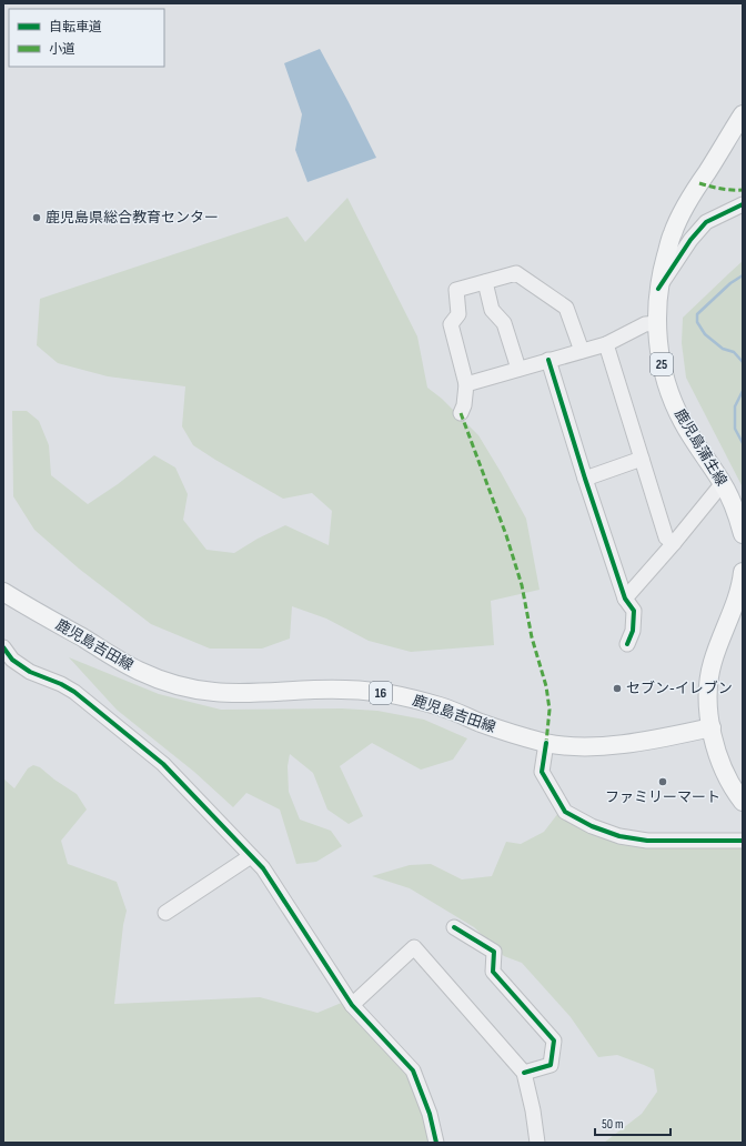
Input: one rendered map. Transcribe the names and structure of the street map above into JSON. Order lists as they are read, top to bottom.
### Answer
{
  "streets": {
    "main road": [
      "25",
      "鹿児島蒲生線",
      "鹿児島吉田線",
      "16"
    ]
  },
  "places": ["鹿児島県総合教育センター", "セブン-イレブン", "ファミリーマート"],
  "legend": ["自転車道", "小道"],
  "scale_bar": "50 m"
}
